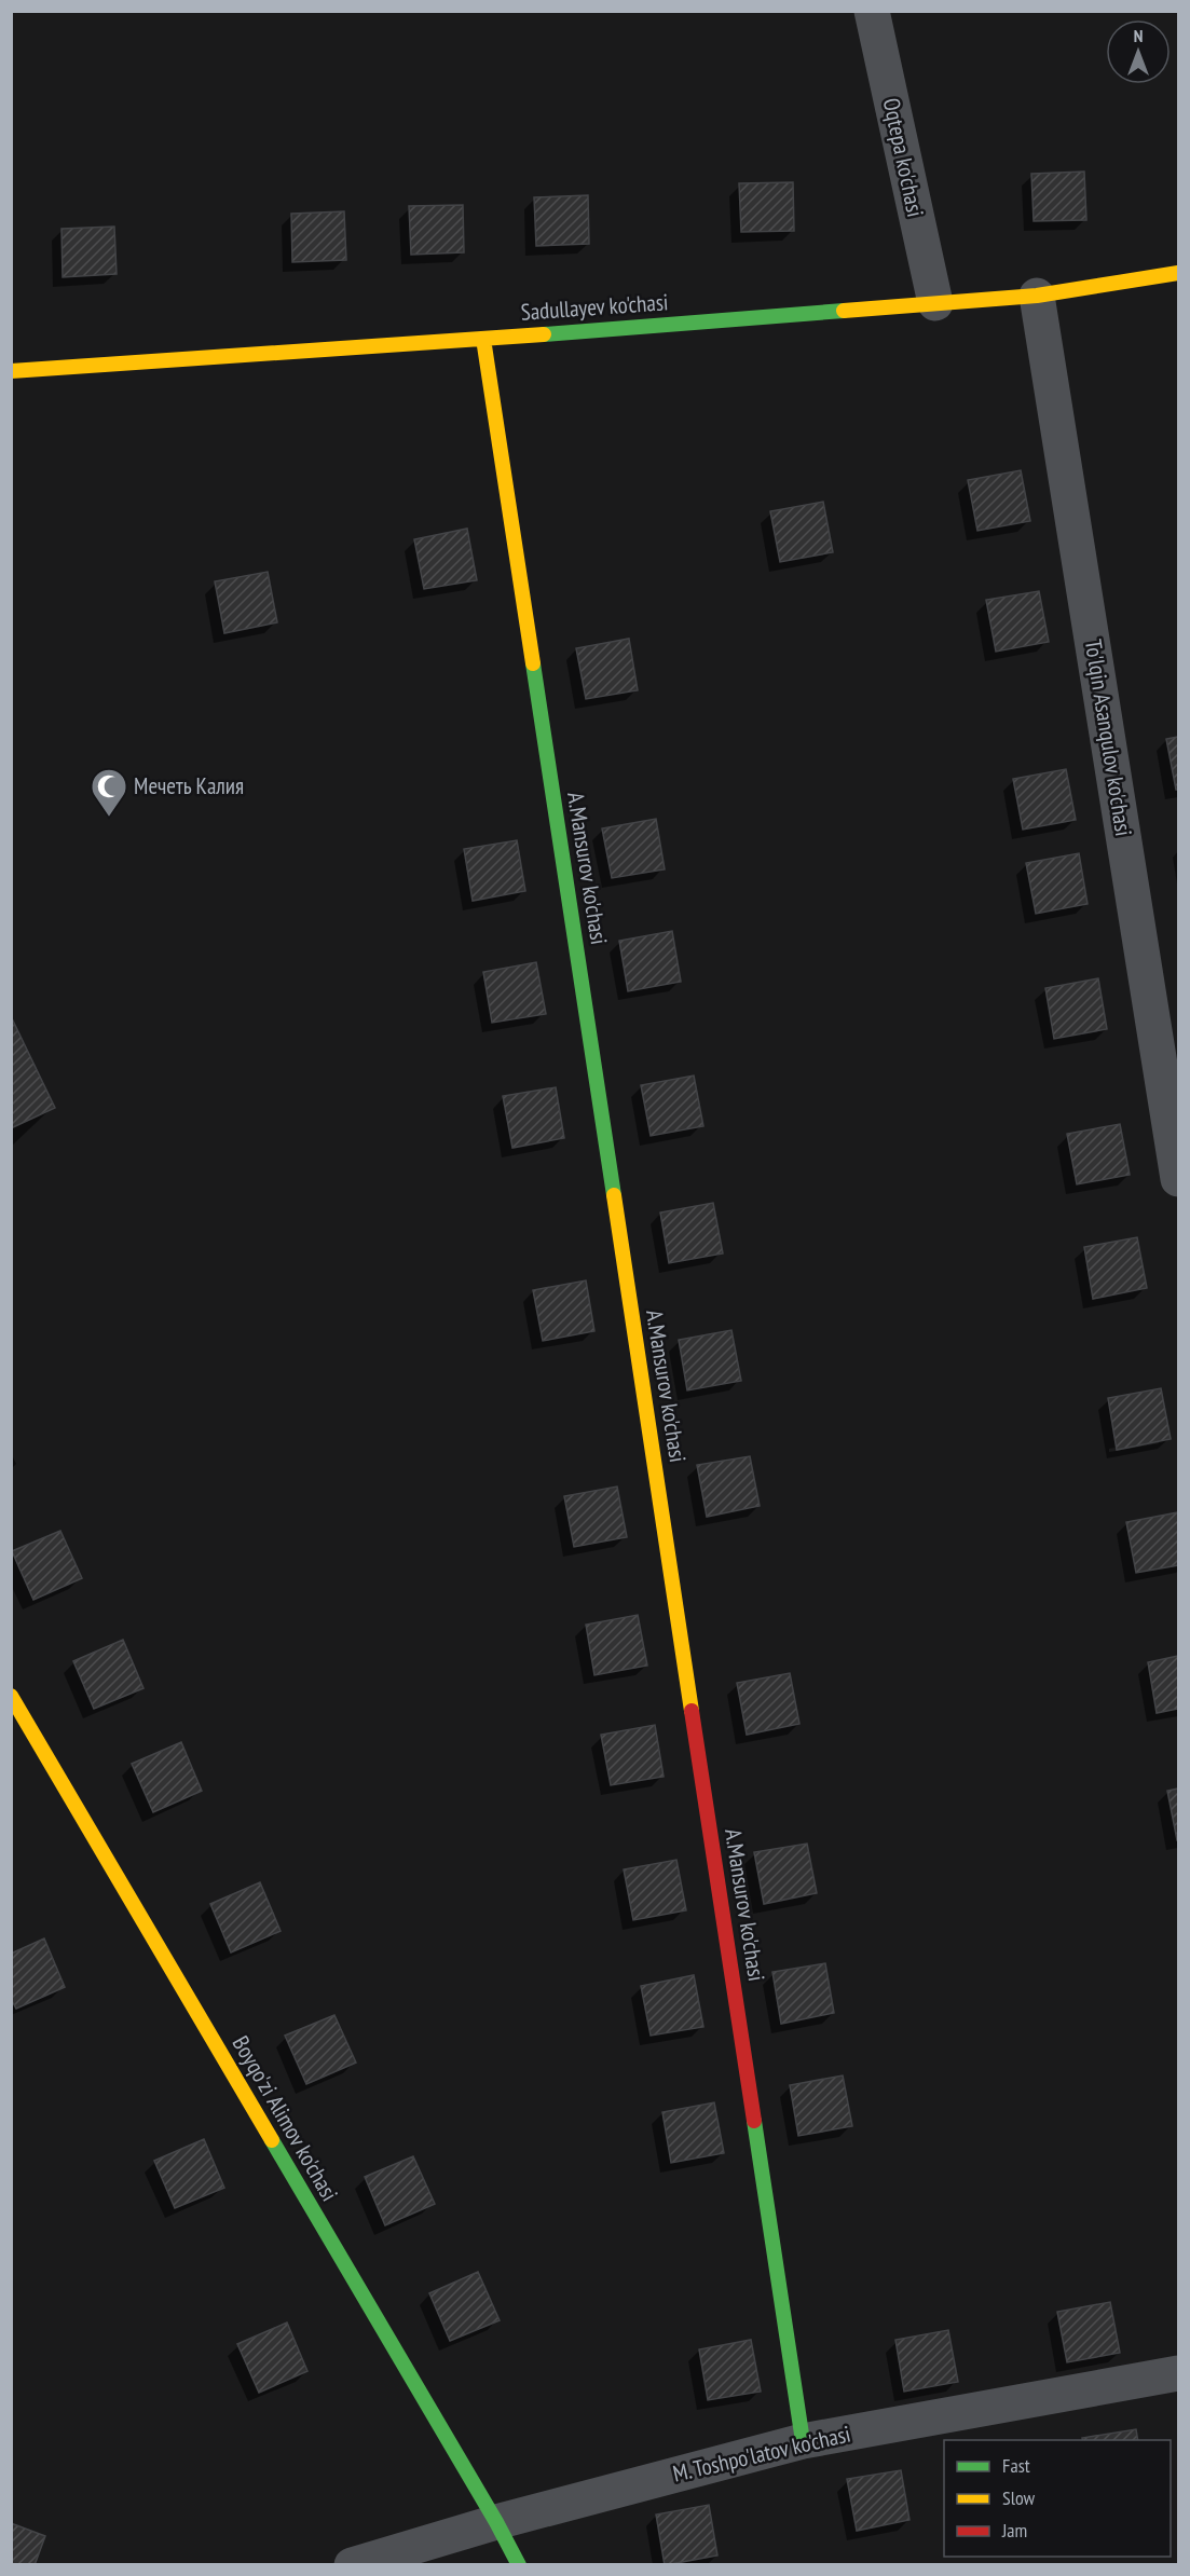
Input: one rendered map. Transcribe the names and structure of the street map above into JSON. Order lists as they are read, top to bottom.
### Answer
{
  "streets": {
    "street": [
      "Oqtepa ko'chasi",
      "Sadullayev ko'chasi",
      "To'lqin Asanqulov ko'chasi",
      "A.Mansurov ko'chasi",
      "Boyqo'zi Alimov ko'chasi",
      "M. Toshpo'latov ko'chasi"
    ]
  },
  "crossings": [
    ["Oqtepa ko'chasi", "Sadullayev ko'chasi"],
    ["Sadullayev ko'chasi", "To'lqin Asanqulov ko'chasi"],
    ["Sadullayev ko'chasi", "A.Mansurov ko'chasi"],
    ["A.Mansurov ko'chasi", "M. Toshpo'latov ko'chasi"],
    ["Boyqo'zi Alimov ko'chasi", "M. Toshpo'latov ko'chasi"]
  ],
  "places": {
    "mosque": ["Мечеть Калия"]
  },
  "legend": ["Fast", "Slow", "Jam"],
  "north": "top"
}
